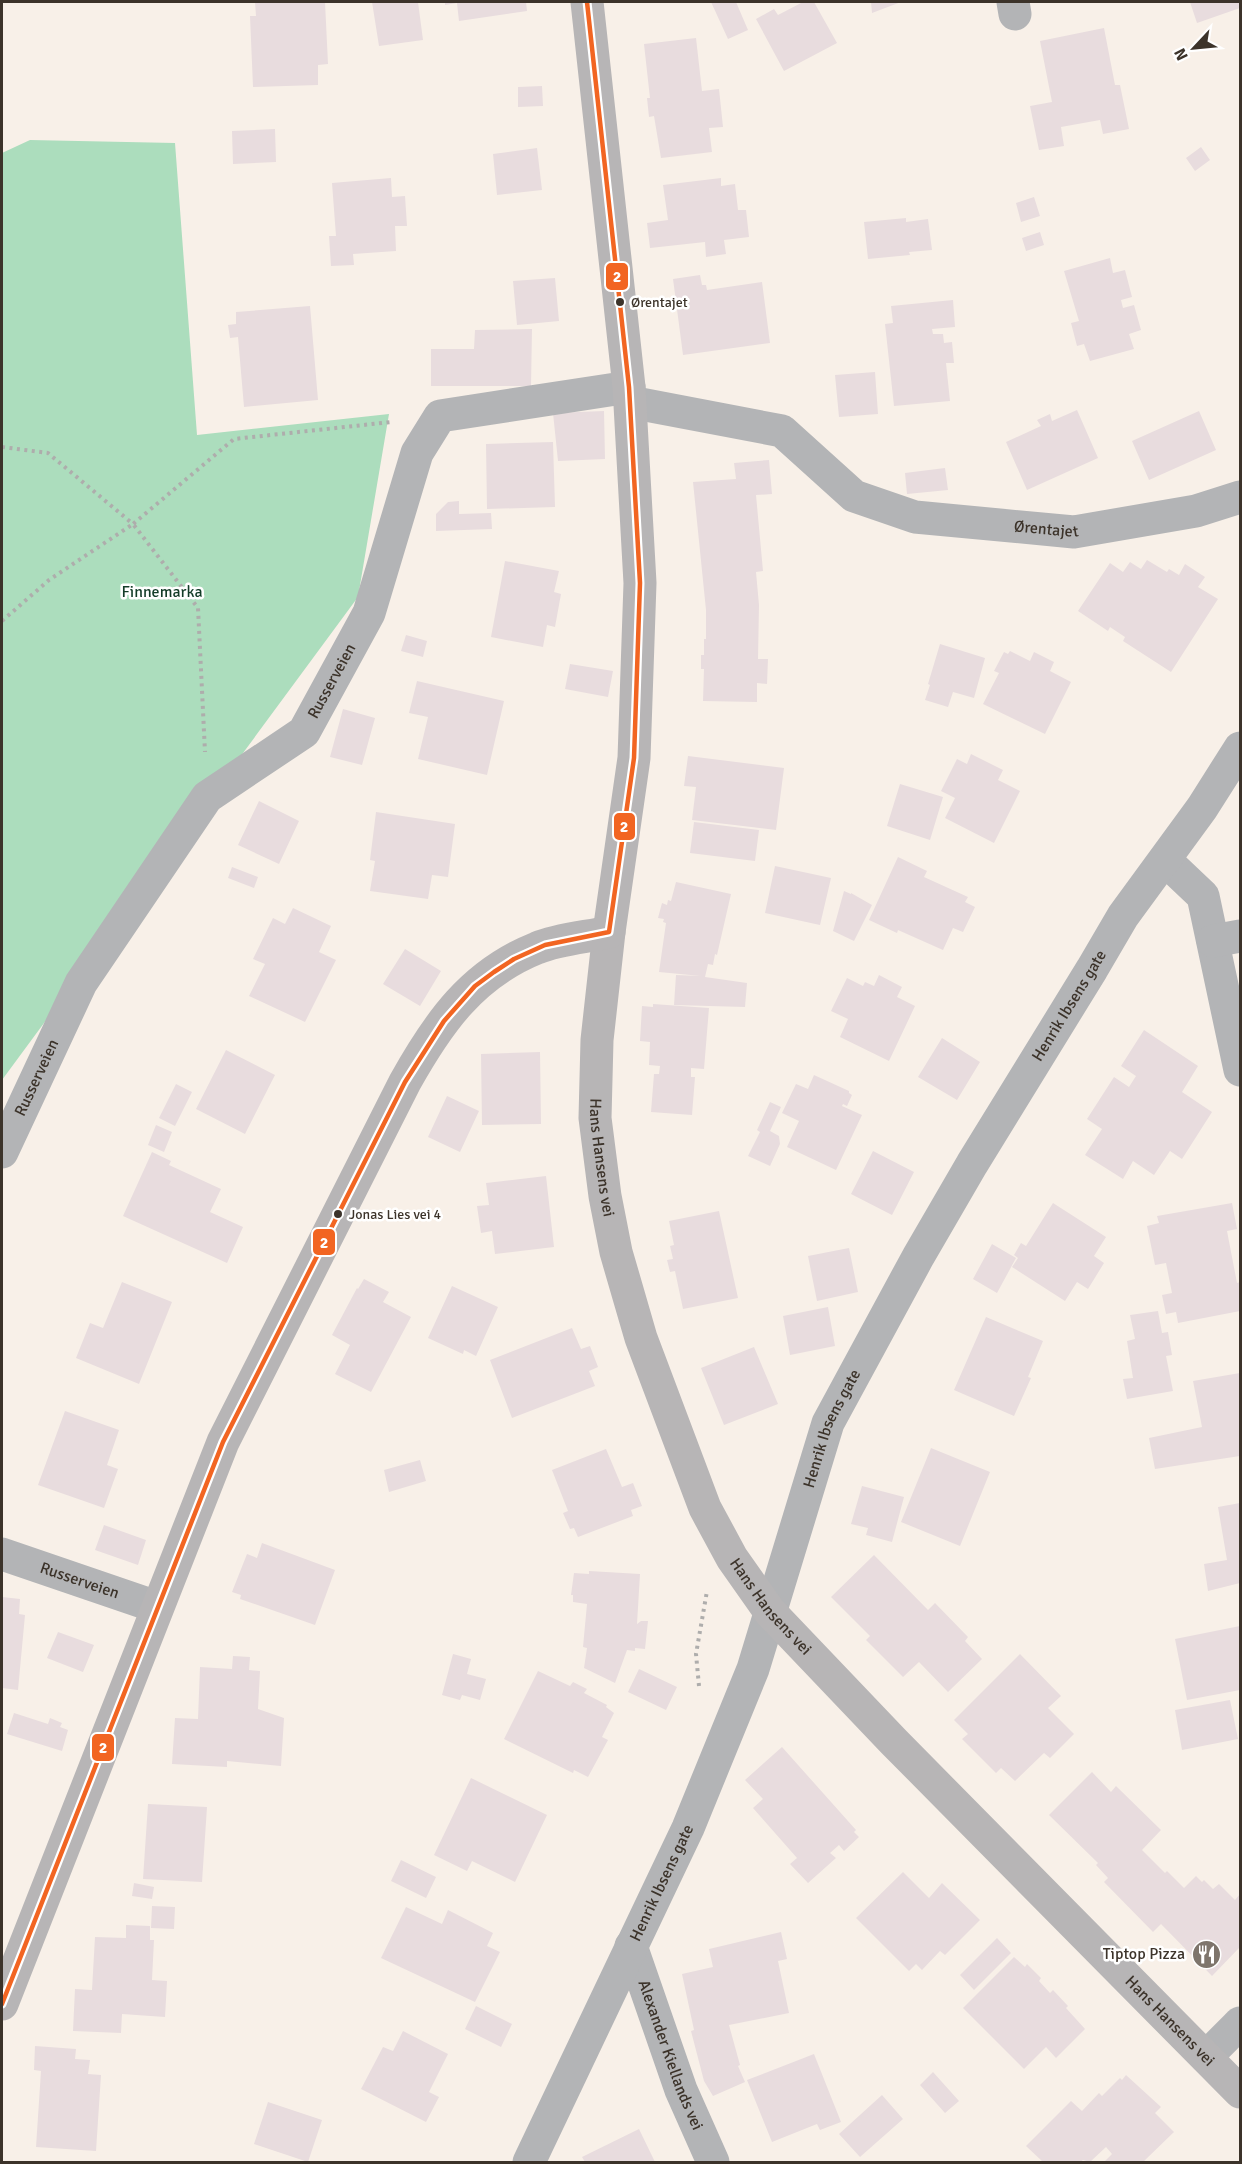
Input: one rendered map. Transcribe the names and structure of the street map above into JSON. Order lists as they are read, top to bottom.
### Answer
{
  "streets": {
    "main road": ["Hans Hansens vei"],
    "street": [
      "Ørentajet",
      "Russerveien",
      "Henrik Ibsens gate",
      "Alexander Kiellands vei"
    ]
  },
  "crossings": [
    ["Ørentajet", "Hans Hansens vei"],
    ["Henrik Ibsens gate", "Hans Hansens vei"],
    ["Henrik Ibsens gate", "Alexander Kiellands vei"]
  ],
  "parks": ["Finnemarka"],
  "places": {
    "other": ["Ørentajet", "Jonas Lies vei 4"],
    "restaurant": ["Tiptop Pizza"]
  },
  "lines": ["transit line 2"],
  "north": "bottom left"
}
